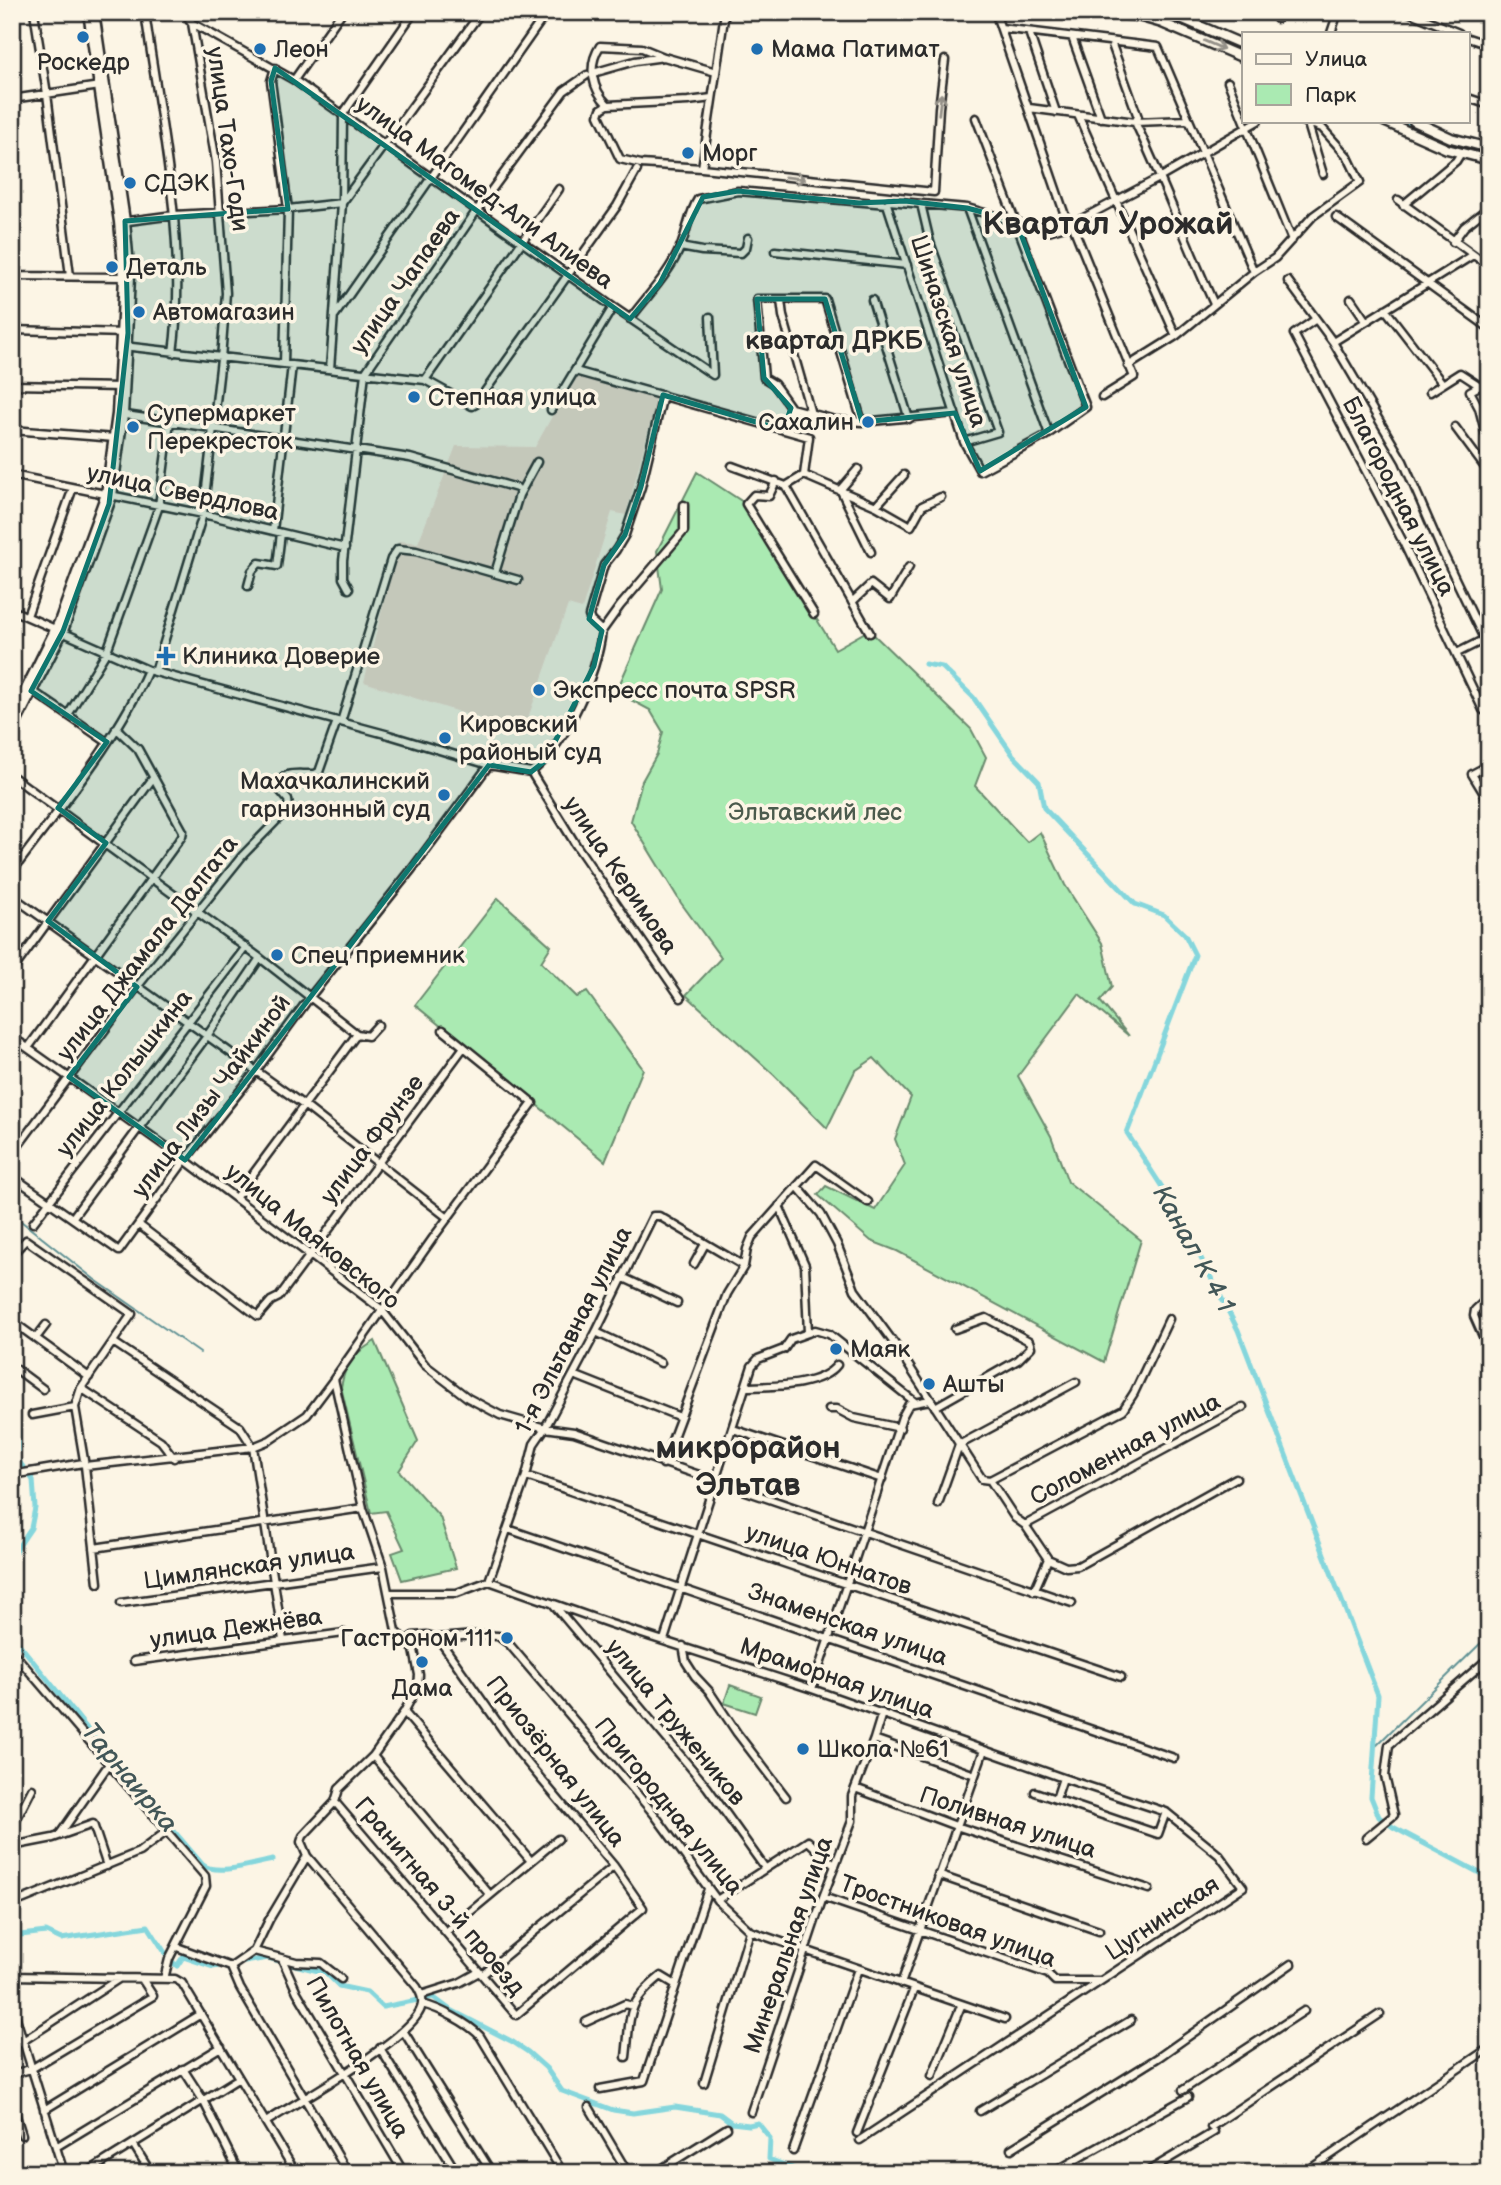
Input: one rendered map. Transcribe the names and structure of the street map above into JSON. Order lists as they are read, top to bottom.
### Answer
{
  "streets": {
    "street": [
      "улица Тахо-Годи",
      "улица Магомед-Али Алиева",
      "улица Чапаева",
      "Шиназская улица",
      "улица Свердлова",
      "Благородная улица",
      "улица Керимова",
      "улица Джамала Далгата",
      "улица Колышкина",
      "улица Лизы Чайкиной",
      "улица Фрунзе",
      "улица Маяковского",
      "1-я Эльтавная улица",
      "Соломенная улица",
      "улица Юннатов",
      "Цимлянская улица",
      "Знаменская улица",
      "улица Дежнёва",
      "Мраморная улица",
      "улица Тружеников",
      "Приозёрная улица",
      "Пригородная улица",
      "Поливная улица",
      "Гранитная 3-й проезд",
      "Цугнинская",
      "Тростниковая улица",
      "Минеральная улица",
      "Пилотная улица"
    ]
  },
  "crossings": [
    ["улица Тахо-Годи", "улица Магомед-Али Алиева"],
    ["улица Тахо-Годи", "улица Свердлова"],
    ["улица Магомед-Али Алиева", "улица Чапаева"],
    ["улица Чапаева", "улица Свердлова"],
    ["улица Джамала Далгата", "улица Маяковского"],
    ["улица Колышкина", "улица Маяковского"],
    ["улица Лизы Чайкиной", "улица Фрунзе"],
    ["улица Лизы Чайкиной", "улица Маяковского"],
    ["улица Фрунзе", "улица Маяковского"],
    ["улица Маяковского", "1-я Эльтавная улица"],
    ["1-я Эльтавная улица", "улица Юннатов"],
    ["1-я Эльтавная улица", "Знаменская улица"],
    ["1-я Эльтавная улица", "Мраморная улица"],
    ["Мраморная улица", "улица Тружеников"],
    ["Мраморная улица", "Цугнинская"],
    ["Мраморная улица", "Минеральная улица"],
    ["Приозёрная улица", "Пригородная улица"],
    ["Приозёрная улица", "Гранитная 3-й проезд"],
    ["Пригородная улица", "Цугнинская"],
    ["Пригородная улица", "Минеральная улица"],
    ["Поливная улица", "Минеральная улица"],
    ["Цугнинская", "Тростниковая улица"],
    ["Тростниковая улица", "Минеральная улица"]
  ],
  "districts": ["Квартал Урожай", "квартал ДРКБ", "микрорайон Эльтав"],
  "water": ["Канал К 4 1", "Тарнаирка"],
  "parks": ["Эльтавский лес"],
  "places": {
    "other": [
      "Роскедр",
      "Леон",
      "Мама Патимат",
      "Морг",
      "СДЭК",
      "Деталь",
      "Автомагазин",
      "Степная улица",
      "Сахалин",
      "Супермаркет Перекресток",
      "Экспресс почта SPSR",
      "Кировский районый суд",
      "Махачкалинский гарнизонный суд",
      "Спец приемник",
      "Маяк",
      "Ашты",
      "Гастроном 111",
      "Дама",
      "Школа №61"
    ],
    "health": ["Клиника Доверие"]
  },
  "legend": ["Улица", "Парк"]
}
